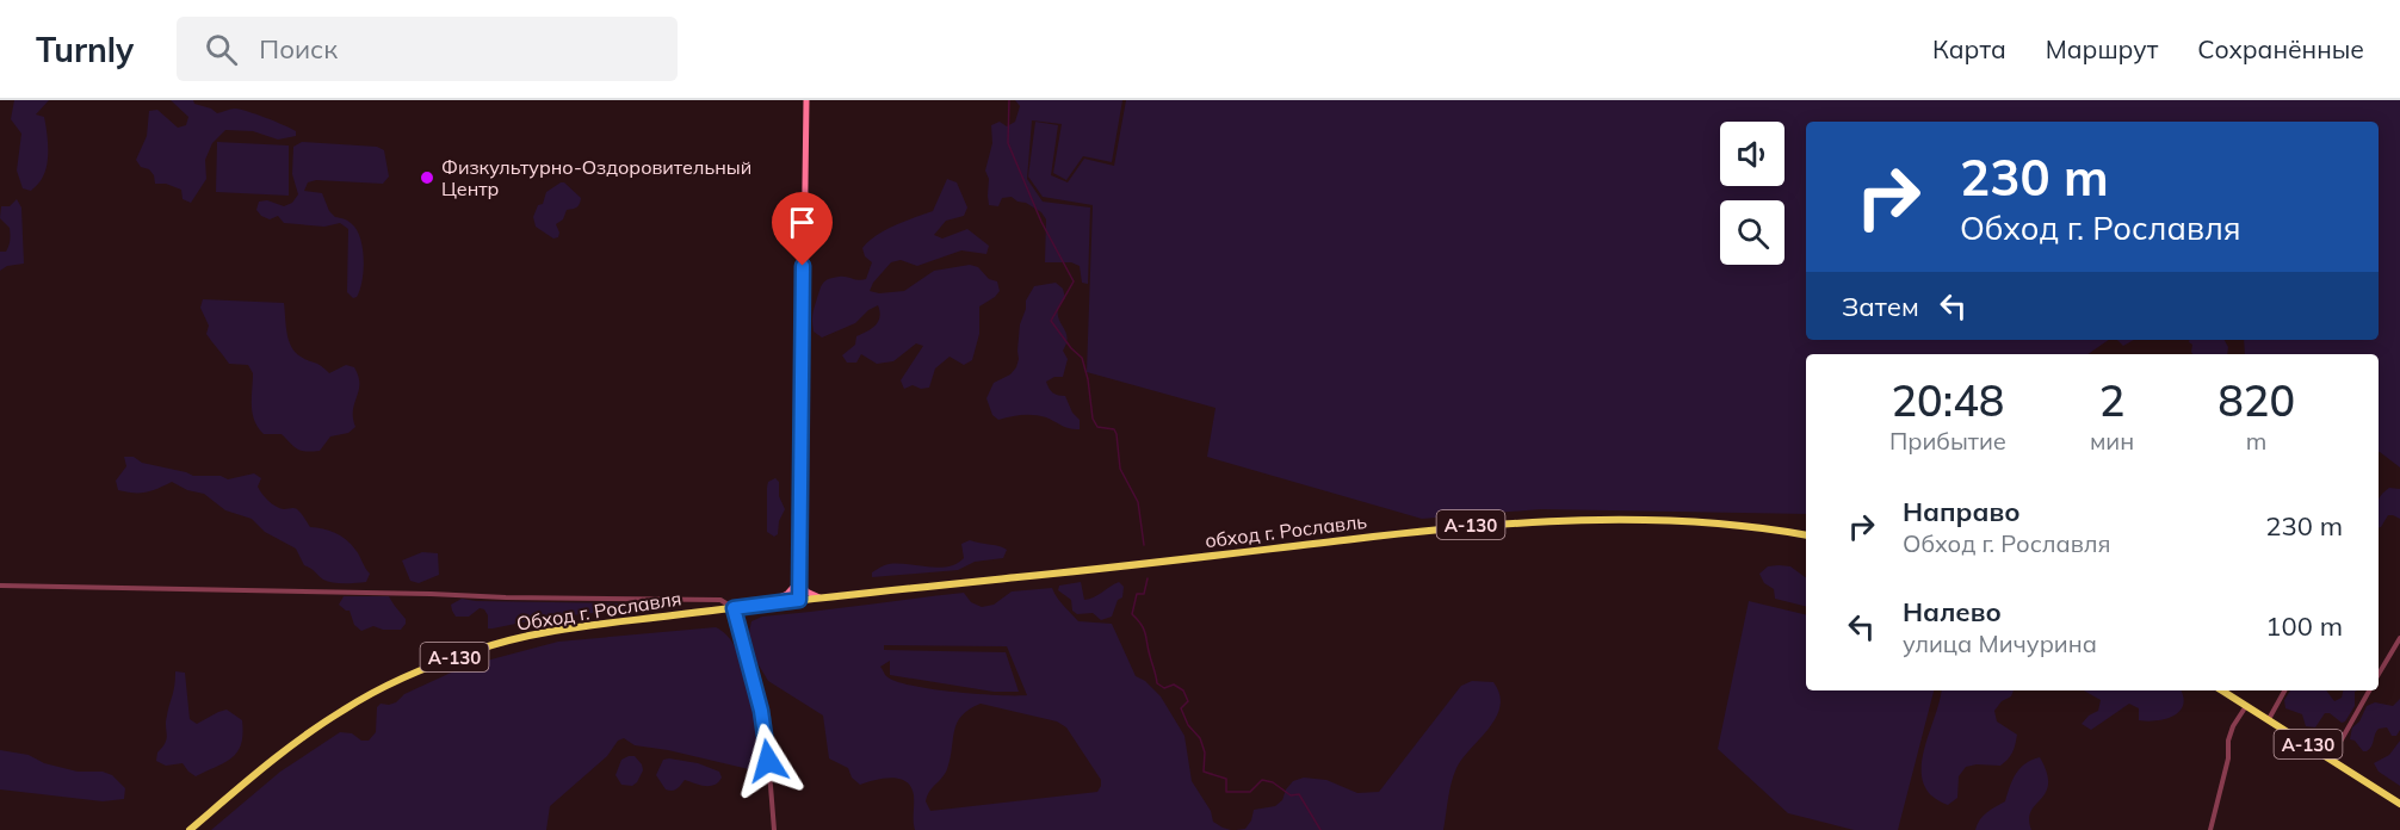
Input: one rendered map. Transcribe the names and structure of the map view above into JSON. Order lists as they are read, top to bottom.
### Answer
{
  "streets": {
    "highway": ["А-130", "обход г. Рославль", "Обход г. Рославля"]
  },
  "crossings": [
    ["обход г. Рославль", "Обход г. Рославля"]
  ],
  "places": ["Физкультурно-Оздоровительный Центр"],
  "page": {
    "header": "Turnly",
    "search": "Поиск",
    "nav": ["Карта", "Маршрут", "Сохранённые"],
    "turn": ["230 m", "Обход г. Рославля"],
    "then": "Затем",
    "eta": [
      "20:48",
      "Прибытие",
      "2",
      "мин",
      "820",
      "m"
    ],
    "list": [
      {
        "name": "Направо",
        "note": "Обход г. Рославля",
        "value": "230 m"
      },
      {
        "name": "Налево",
        "note": "улица Мичурина",
        "value": "100 m"
      }
    ]
  }
}
